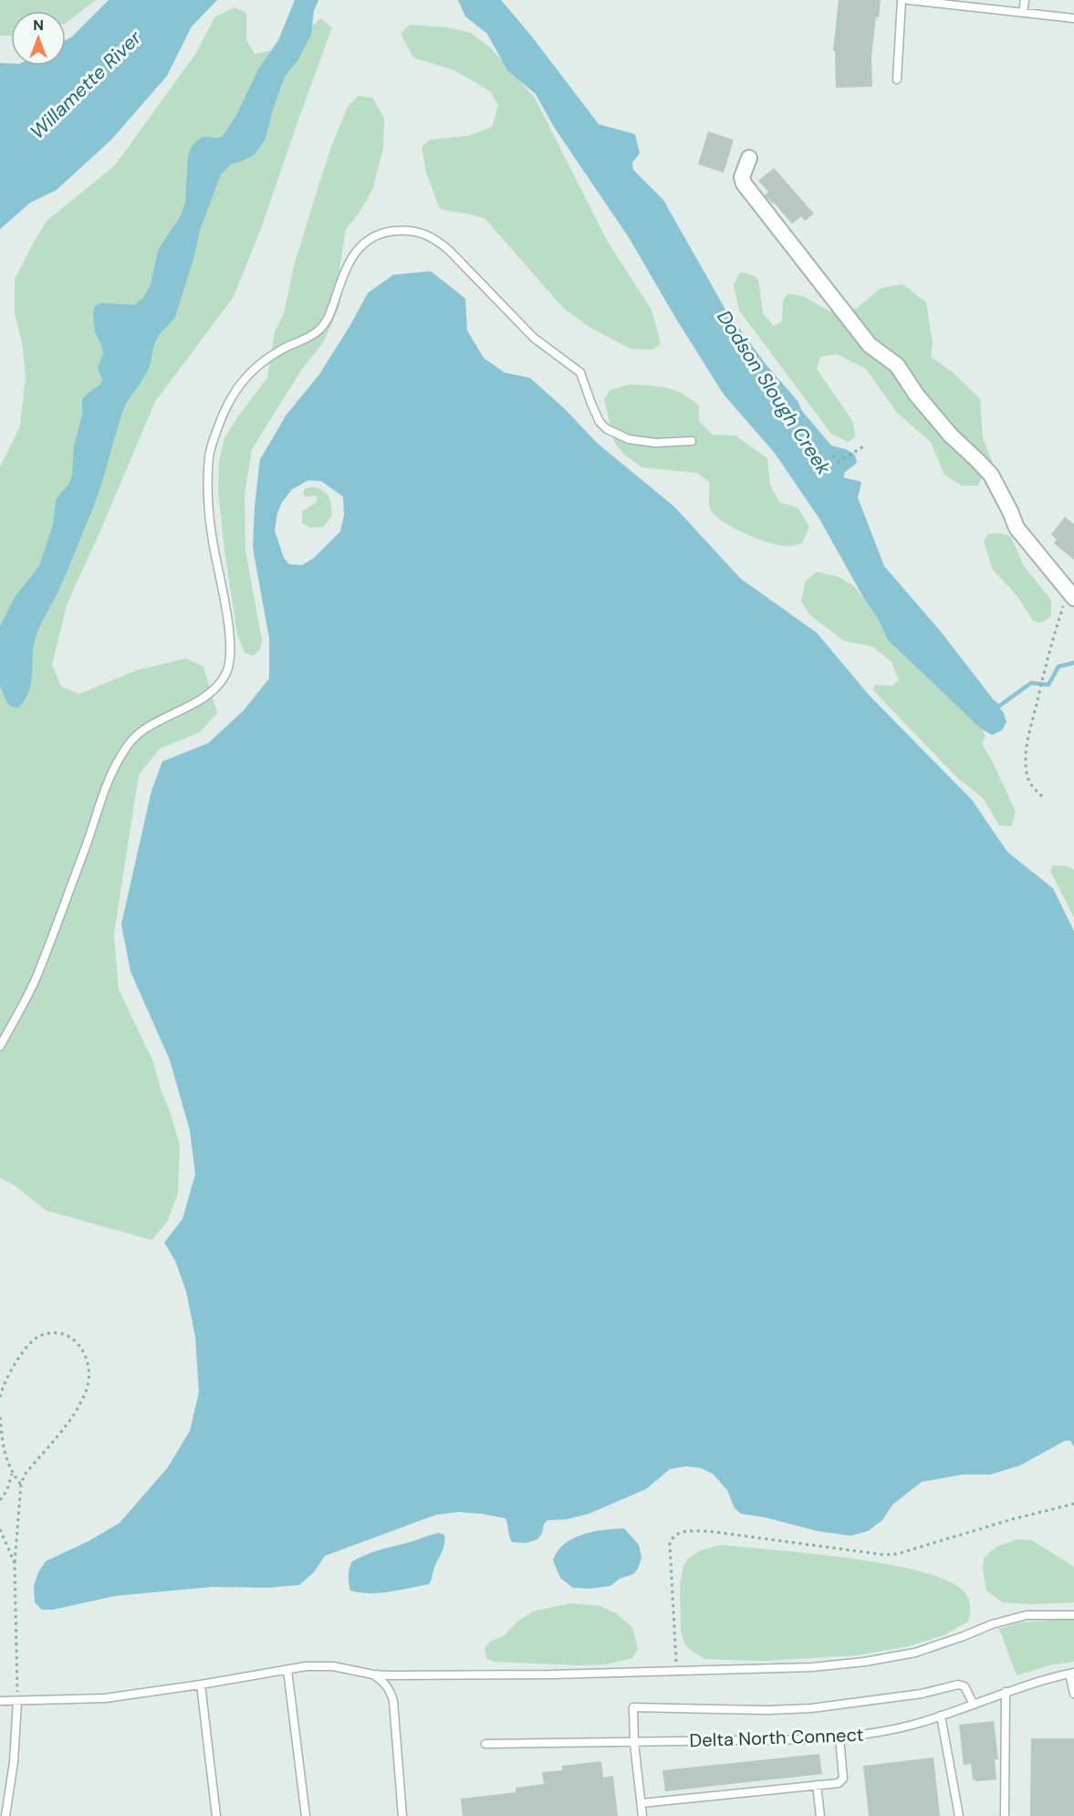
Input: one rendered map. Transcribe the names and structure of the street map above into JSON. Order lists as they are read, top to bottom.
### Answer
{
  "streets": {
    "lane": ["Delta North Connect"]
  },
  "water": ["Willamette River", "Dodson Slough Creek"],
  "north": "top"
}
